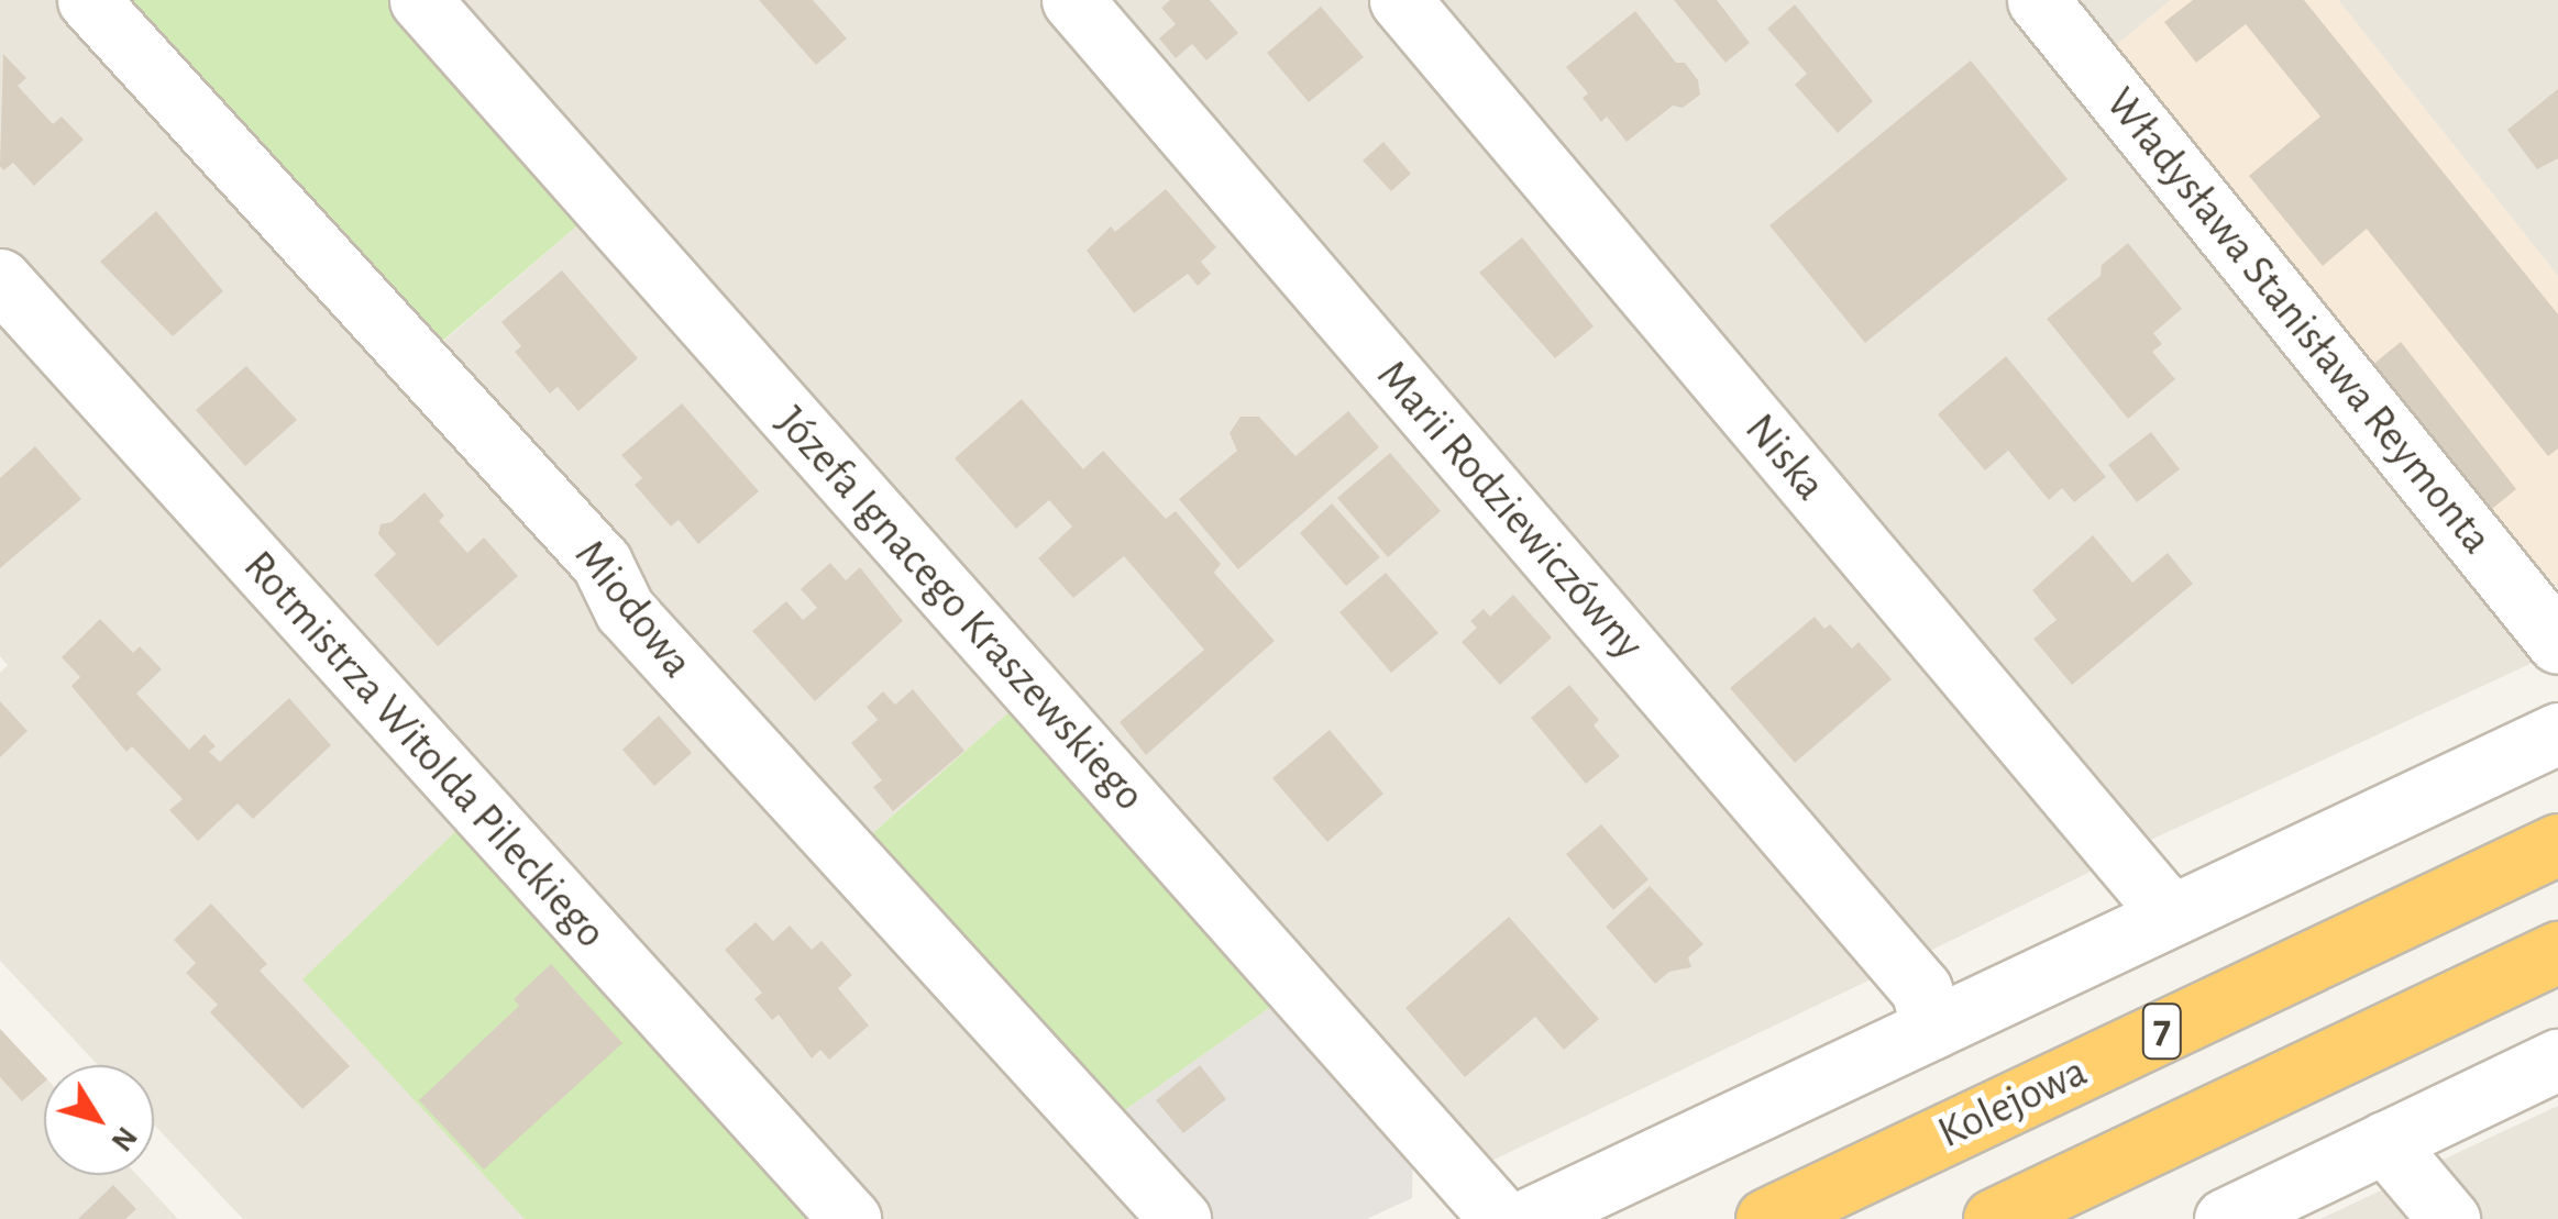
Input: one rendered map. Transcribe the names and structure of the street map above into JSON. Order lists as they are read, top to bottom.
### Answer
{
  "streets": {
    "highway": ["7", "Kolejowa"],
    "street": [
      "Władysława Stanisława Reymonta",
      "Niska",
      "Marii Rodziewiczówny",
      "Miodowa",
      "Józefa Ignacego Kraszewskiego",
      "Rotmistrza Witolda Pileckiego"
    ]
  },
  "north": "bottom right"
}
